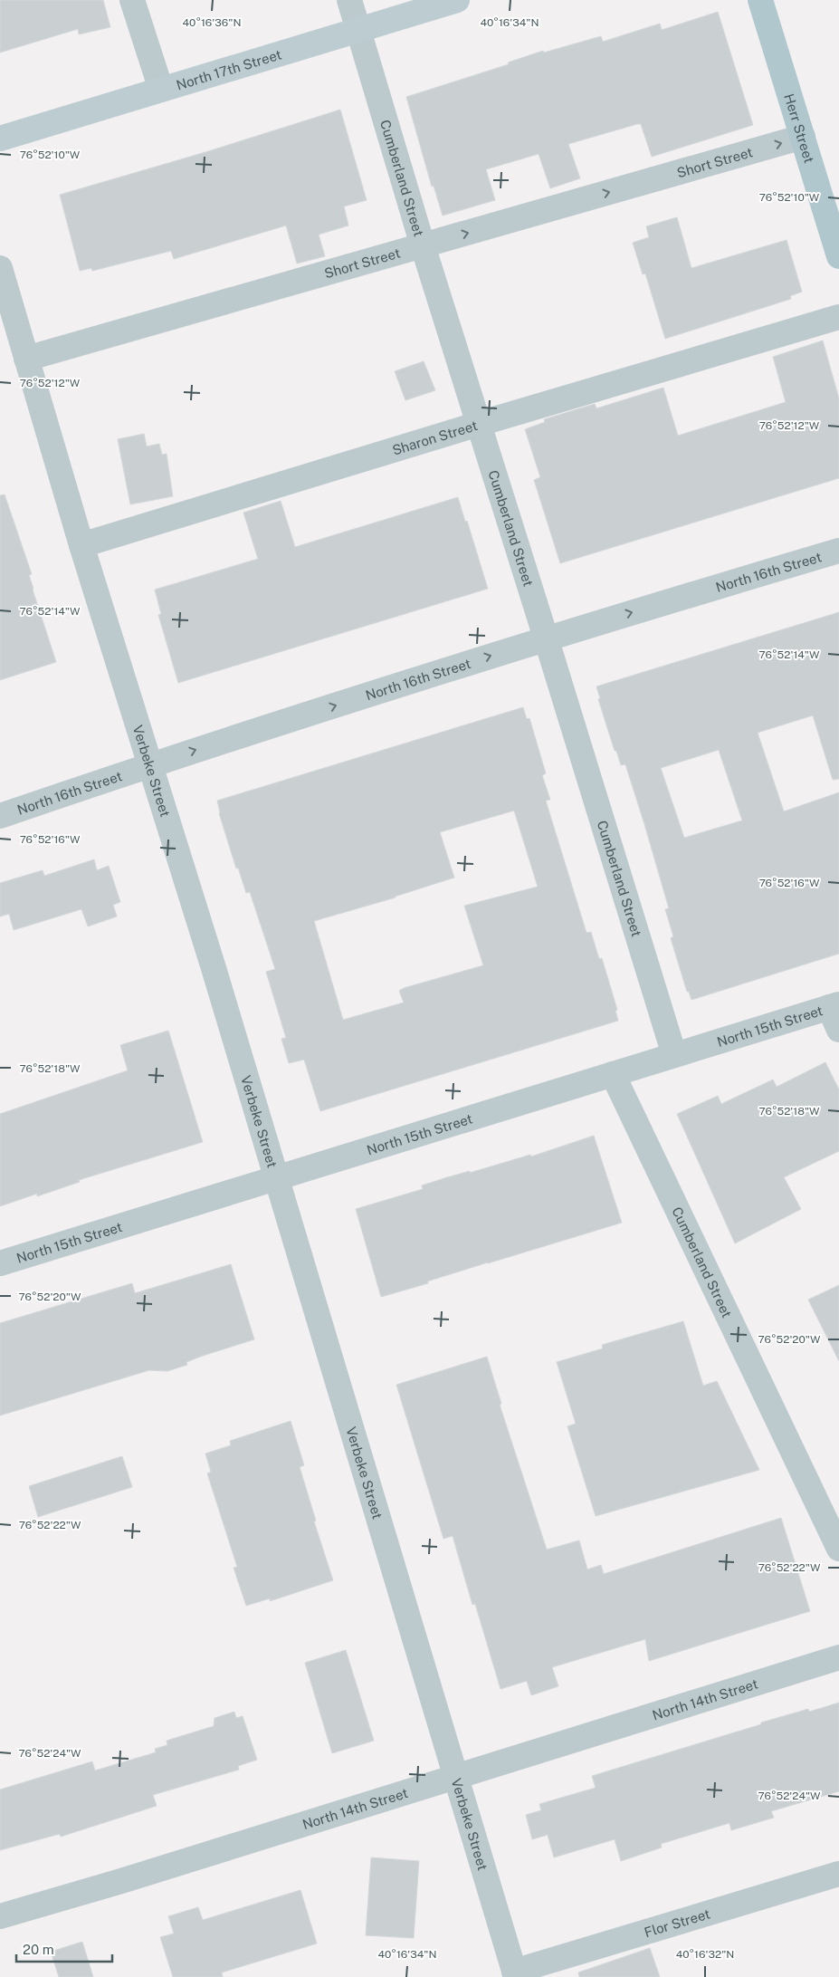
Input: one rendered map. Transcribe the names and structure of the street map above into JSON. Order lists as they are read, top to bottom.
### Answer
{
  "streets": {
    "main road": ["North 17th Street", "Herr Street"],
    "street": [
      "Short Street",
      "Cumberland Street",
      "Sharon Street",
      "North 16th Street",
      "Verbeke Street",
      "North 15th Street",
      "North 14th Street",
      "Flor Street"
    ]
  },
  "crossings": [
    ["North 17th Street", "Cumberland Street"],
    ["Herr Street", "Short Street"],
    ["Short Street", "Cumberland Street"],
    ["Short Street", "Verbeke Street"],
    ["Cumberland Street", "Sharon Street"],
    ["Cumberland Street", "North 16th Street"],
    ["Cumberland Street", "North 15th Street"],
    ["Sharon Street", "Verbeke Street"],
    ["North 16th Street", "Verbeke Street"],
    ["Verbeke Street", "North 15th Street"],
    ["Verbeke Street", "North 14th Street"],
    ["Verbeke Street", "Flor Street"]
  ],
  "one_way": ["Short Street", "North 16th Street"],
  "scale_bar": "20 m",
  "coordinates": [
    "40°16'36\"N",
    "40°16'34\"N",
    "76°52'10\"W",
    "76°52'12\"W",
    "76°52'14\"W",
    "76°52'16\"W",
    "76°52'18\"W",
    "76°52'20\"W",
    "76°52'22\"W",
    "76°52'24\"W",
    "40°16'32\"N"
  ]
}
